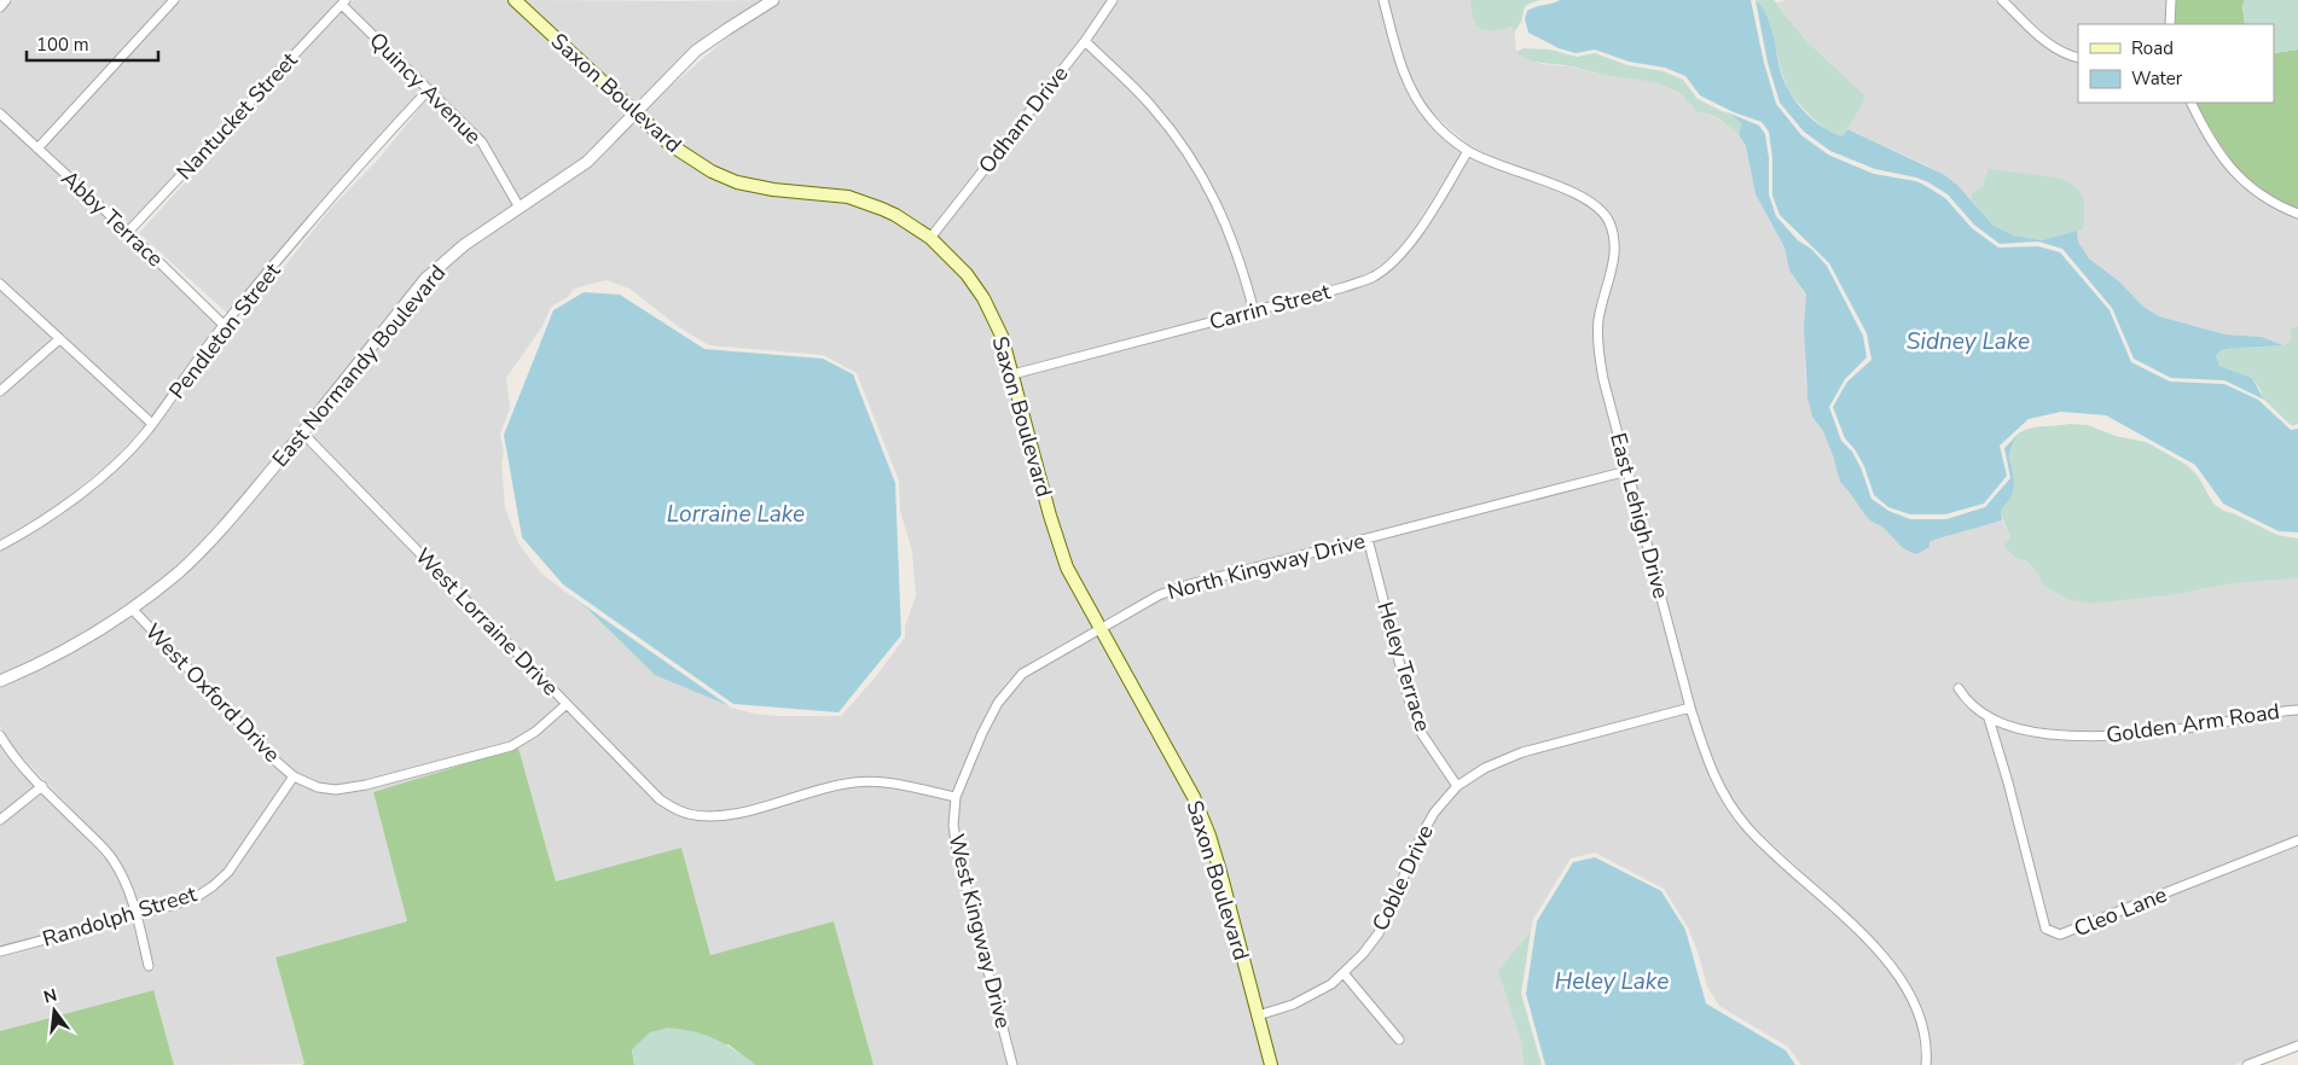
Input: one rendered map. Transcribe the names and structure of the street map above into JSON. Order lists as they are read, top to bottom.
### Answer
{
  "streets": {
    "main road": ["Saxon Boulevard"],
    "street": [
      "Quincy Avenue",
      "Nantucket Street",
      "Odham Drive",
      "Abby Terrace",
      "Carrin Street",
      "Pendleton Street",
      "East Normandy Boulevard",
      "East Lehigh Drive",
      "North Kingway Drive",
      "West Lorraine Drive",
      "Heley Terrace",
      "West Oxford Drive",
      "Golden Arm Road",
      "Coble Drive",
      "Cleo Lane",
      "Randolph Street",
      "West Kingway Drive"
    ]
  },
  "crossings": [
    ["Quincy Avenue", "Nantucket Street"],
    ["Quincy Avenue", "Pendleton Street"],
    ["Quincy Avenue", "East Normandy Boulevard"],
    ["Saxon Boulevard", "Odham Drive"],
    ["Saxon Boulevard", "Carrin Street"],
    ["Saxon Boulevard", "East Normandy Boulevard"],
    ["Saxon Boulevard", "North Kingway Drive"],
    ["Saxon Boulevard", "Coble Drive"],
    ["Nantucket Street", "Abby Terrace"],
    ["Abby Terrace", "Pendleton Street"],
    ["Carrin Street", "East Lehigh Drive"],
    ["East Normandy Boulevard", "West Lorraine Drive"],
    ["East Normandy Boulevard", "West Oxford Drive"],
    ["East Lehigh Drive", "North Kingway Drive"],
    ["East Lehigh Drive", "Coble Drive"],
    ["North Kingway Drive", "West Lorraine Drive"],
    ["North Kingway Drive", "Heley Terrace"],
    ["North Kingway Drive", "West Kingway Drive"],
    ["West Lorraine Drive", "West Oxford Drive"],
    ["West Lorraine Drive", "West Kingway Drive"],
    ["Heley Terrace", "Coble Drive"],
    ["West Oxford Drive", "Randolph Street"],
    ["Golden Arm Road", "Cleo Lane"]
  ],
  "water": ["Sidney Lake", "Lorraine Lake", "Heley Lake"],
  "legend": ["Road", "Water"],
  "scale_bar": "100 m",
  "north": "top"
}
